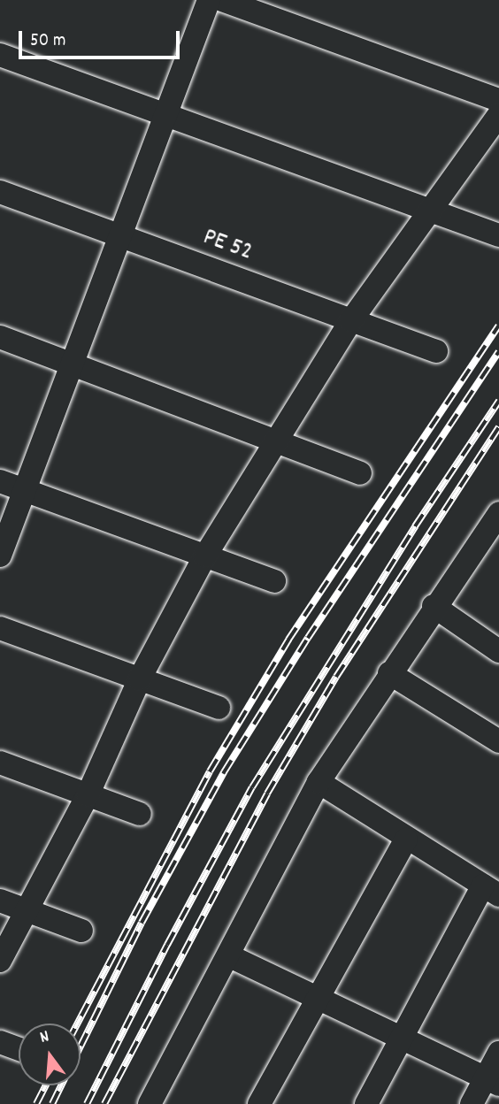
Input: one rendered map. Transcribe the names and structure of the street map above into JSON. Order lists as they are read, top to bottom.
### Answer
{
  "streets": {
    "street": ["PE 52"]
  },
  "scale_bar": "50 m",
  "north": "top"
}
